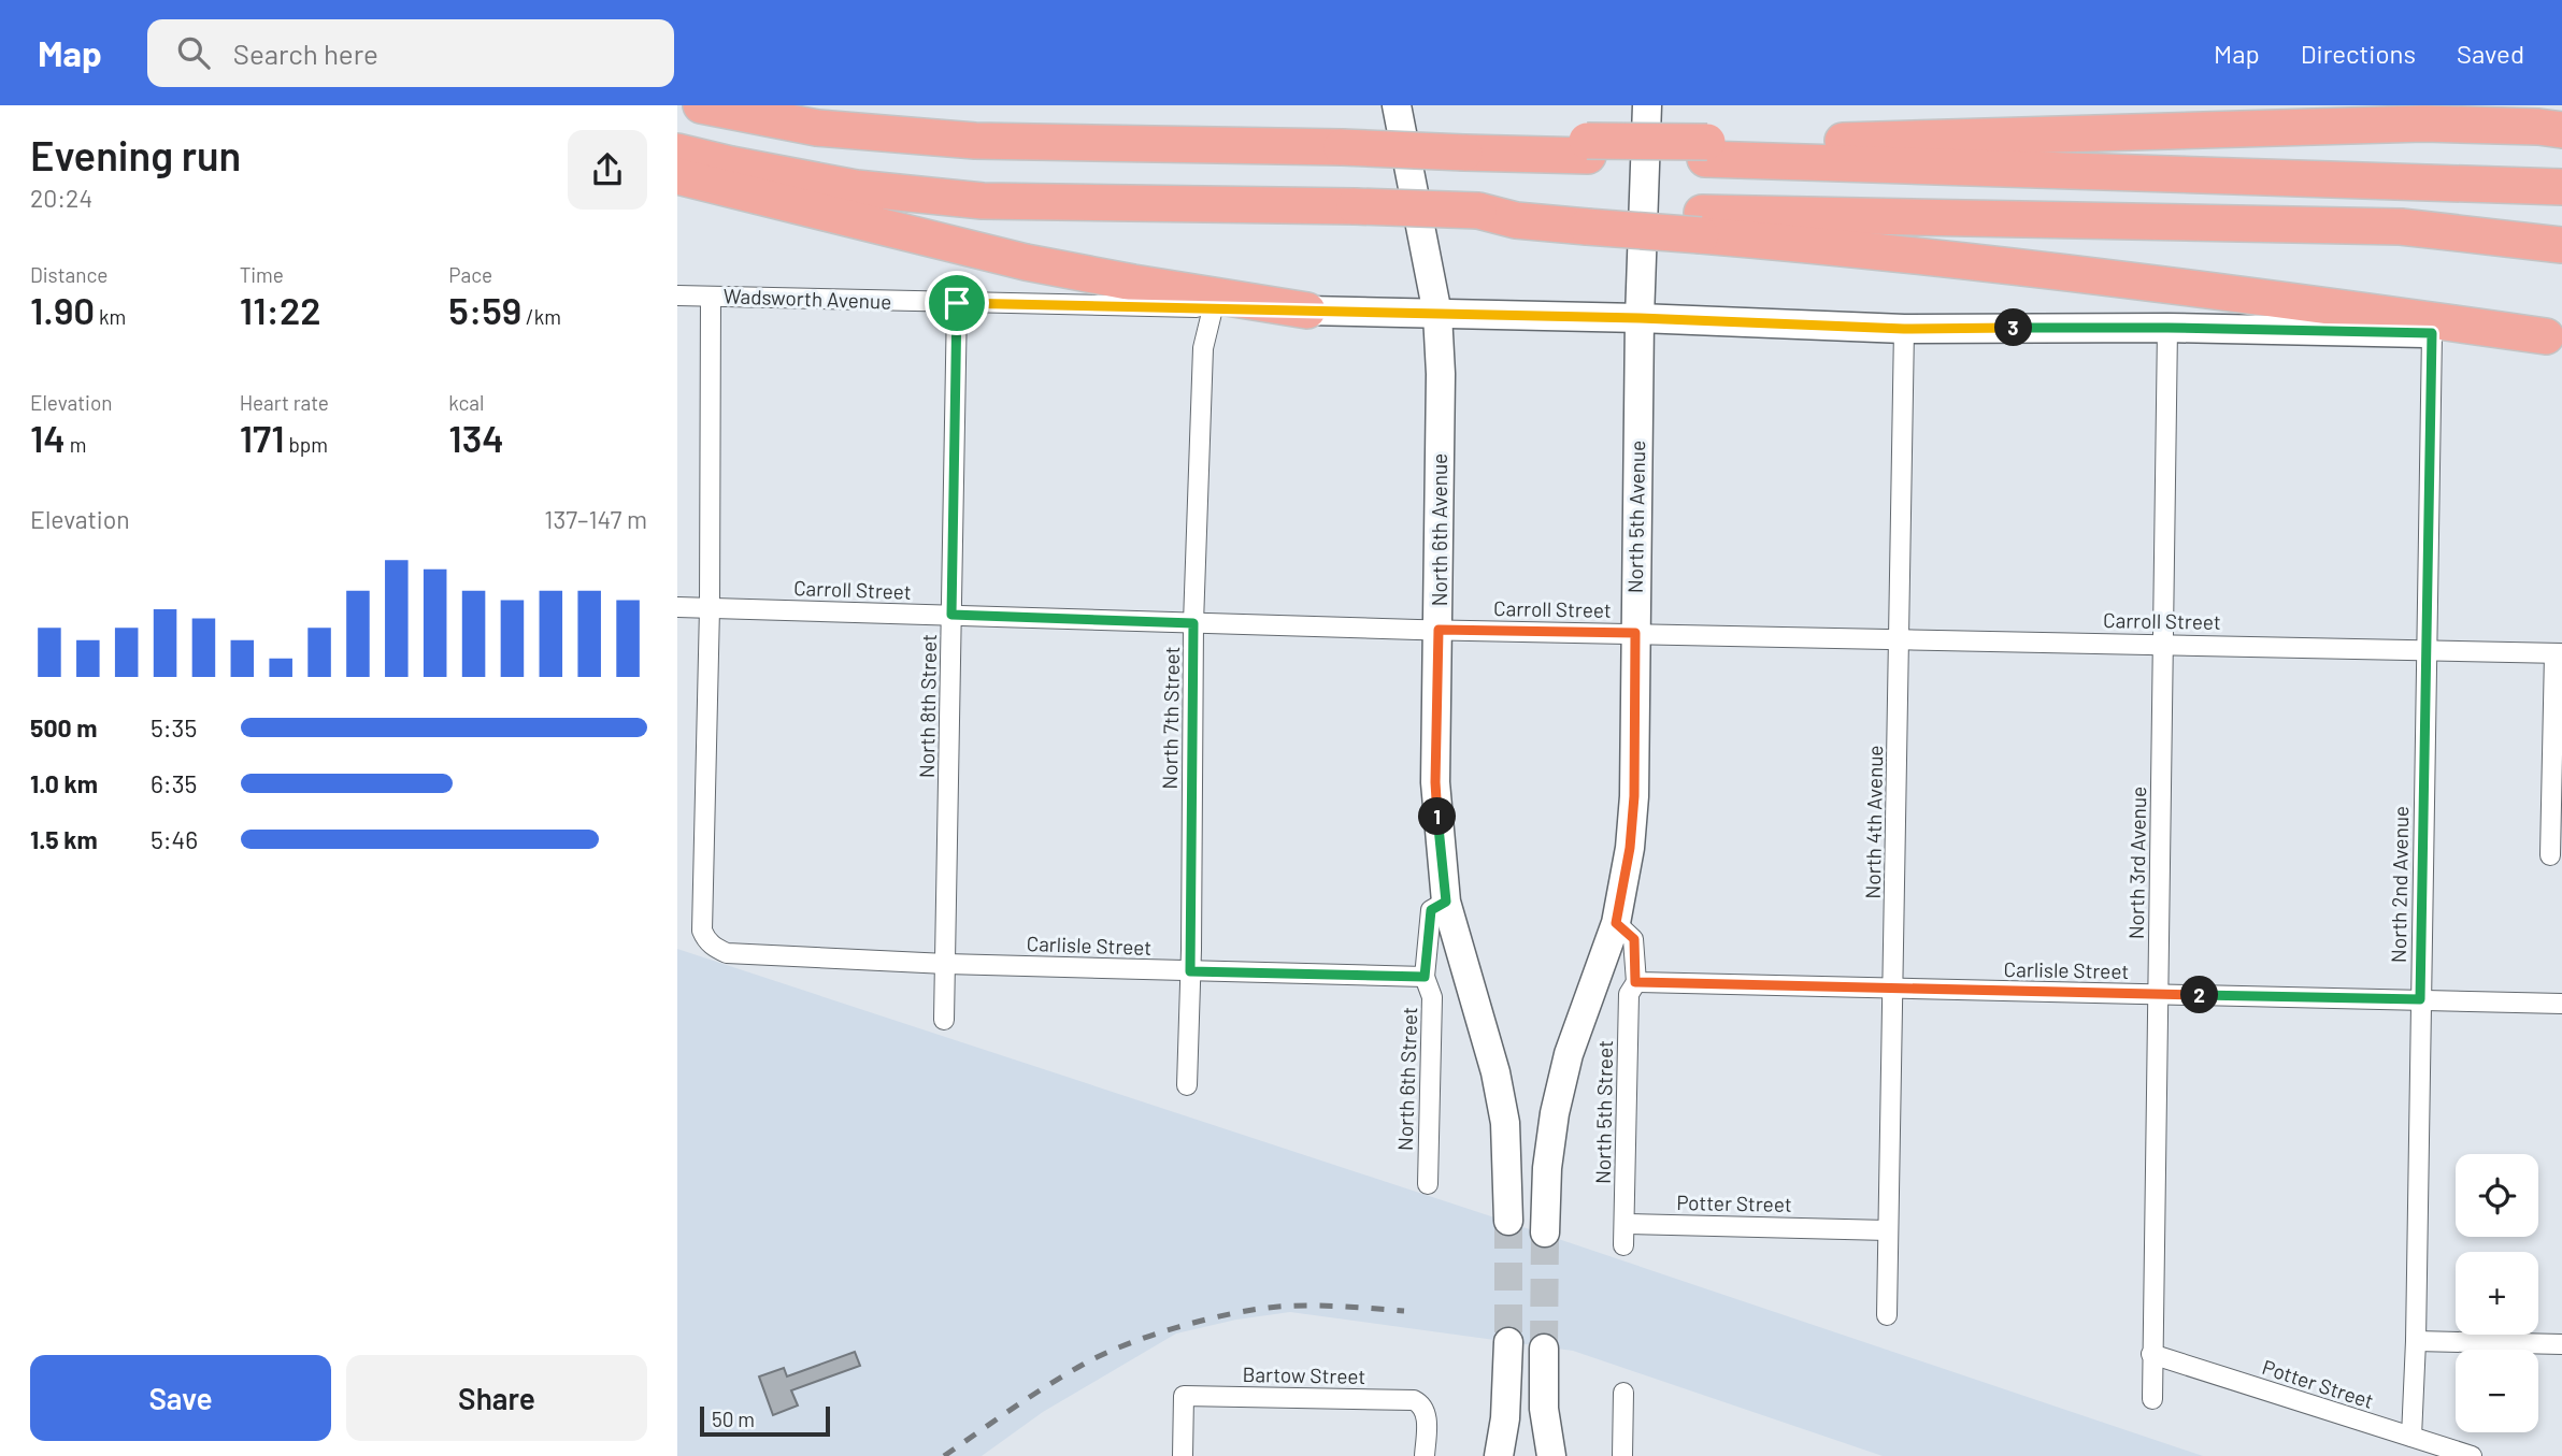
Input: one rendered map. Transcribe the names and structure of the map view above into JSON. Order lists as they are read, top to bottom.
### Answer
{
  "streets": {
    "street": [
      "Wadsworth Avenue",
      "North 5th Avenue",
      "North 6th Avenue",
      "Carroll Street",
      "North 8th Street",
      "North 7th Street",
      "North 4th Avenue",
      "North 3rd Avenue",
      "North 2nd Avenue",
      "Carlisle Street",
      "North 6th Street",
      "North 5th Street",
      "Potter Street",
      "Bartow Street"
    ]
  },
  "crossings": [
    ["Wadsworth Avenue", "North 5th Avenue"],
    ["Wadsworth Avenue", "North 6th Avenue"],
    ["Wadsworth Avenue", "North 8th Street"],
    ["Wadsworth Avenue", "North 7th Street"],
    ["Wadsworth Avenue", "North 4th Avenue"],
    ["Wadsworth Avenue", "North 3rd Avenue"],
    ["Wadsworth Avenue", "North 2nd Avenue"],
    ["North 5th Avenue", "Carroll Street"],
    ["North 6th Avenue", "Carroll Street"],
    ["Carroll Street", "North 8th Street"],
    ["Carroll Street", "North 7th Street"],
    ["Carroll Street", "North 4th Avenue"],
    ["Carroll Street", "North 3rd Avenue"],
    ["Carroll Street", "North 2nd Avenue"],
    ["Carroll Street", "Carlisle Street"],
    ["North 8th Street", "Carlisle Street"],
    ["North 7th Street", "Carlisle Street"],
    ["North 4th Avenue", "Carlisle Street"],
    ["North 4th Avenue", "Potter Street"],
    ["North 3rd Avenue", "Carlisle Street"],
    ["North 3rd Avenue", "Potter Street"],
    ["North 2nd Avenue", "Carlisle Street"],
    ["North 2nd Avenue", "Potter Street"],
    ["Carlisle Street", "North 6th Street"],
    ["Carlisle Street", "North 5th Street"],
    ["North 5th Street", "Potter Street"]
  ],
  "scale_bar": "50 m",
  "page": {
    "header": "Map",
    "search": "Search here",
    "nav": ["Map", "Directions", "Saved"],
    "heading": ["Evening run", "20:24"],
    "stats": [
      ["Distance", "1.90 km"],
      ["Time", "11:22"],
      ["Pace", "5:59 /km"],
      ["Elevation", "14 m"],
      ["Heart rate", "171 bpm"],
      ["kcal", "134"]
    ],
    "pins": ["3", "1", "2"],
    "chart": ["Elevation", "137–147 m"],
    "list": [
      {
        "name": "500 m",
        "note": "5:35"
      },
      {
        "name": "1.0 km",
        "note": "6:35"
      },
      {
        "name": "1.5 km",
        "note": "5:46"
      }
    ],
    "map_buttons": ["+", "−"],
    "buttons": ["Save", "Share"],
    "scale": "50 m"
  }
}
